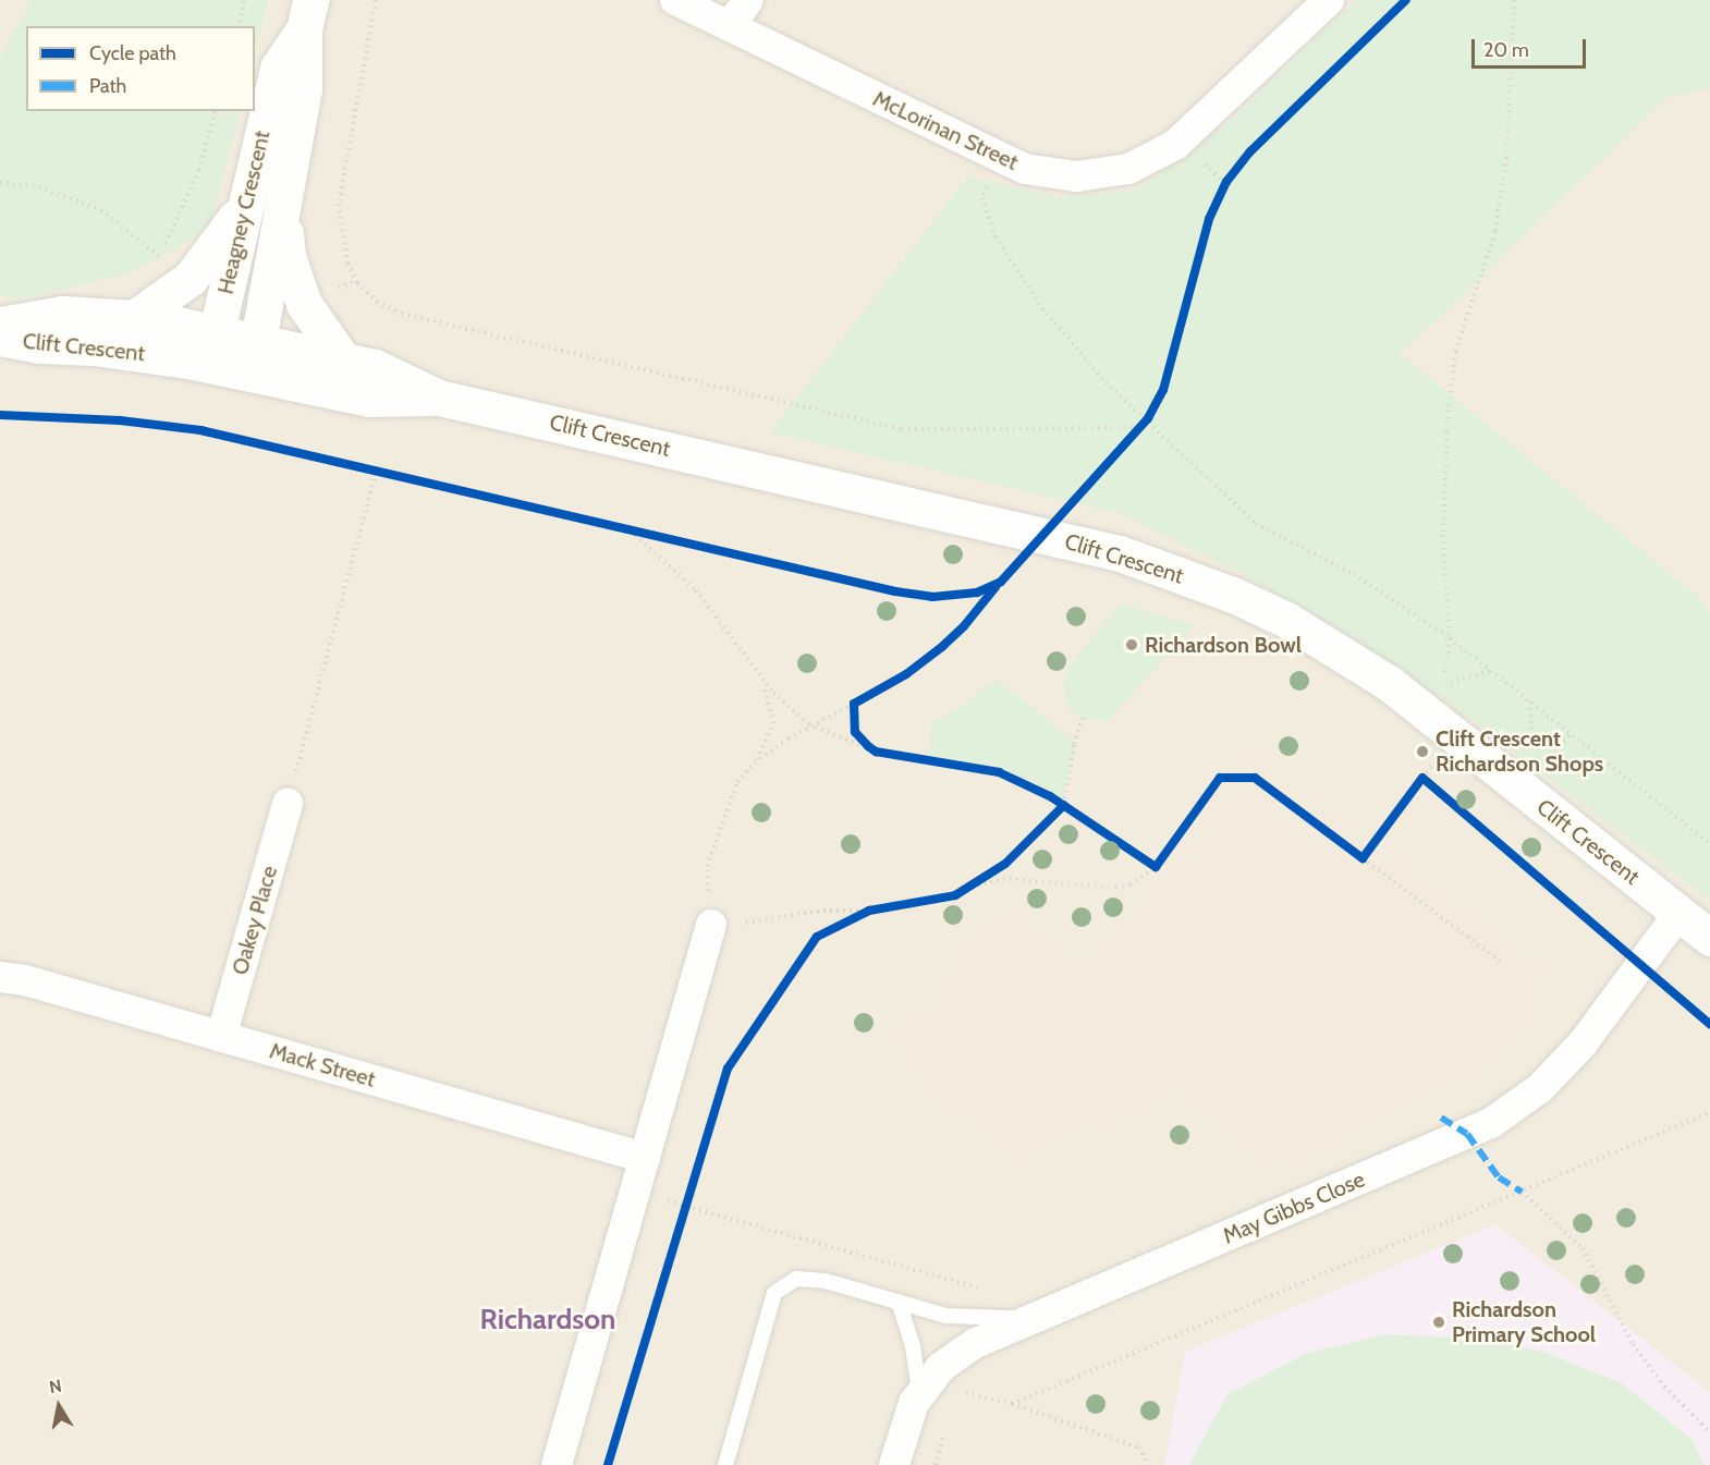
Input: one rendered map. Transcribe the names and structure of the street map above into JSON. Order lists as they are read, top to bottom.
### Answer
{
  "streets": {
    "street": [
      "McLorinan Street",
      "Heagney Crescent",
      "Clift Crescent",
      "Oakey Place",
      "Mack Street",
      "May Gibbs Close"
    ]
  },
  "crossings": [
    ["Heagney Crescent", "Clift Crescent"],
    ["Clift Crescent", "May Gibbs Close"],
    ["Oakey Place", "Mack Street"]
  ],
  "districts": ["Richardson"],
  "places": ["Richardson Bowl", "Clift Crescent Richardson Shops", "Richardson Primary School"],
  "legend": ["Cycle path", "Path"],
  "scale_bar": "20 m",
  "north": "top"
}
